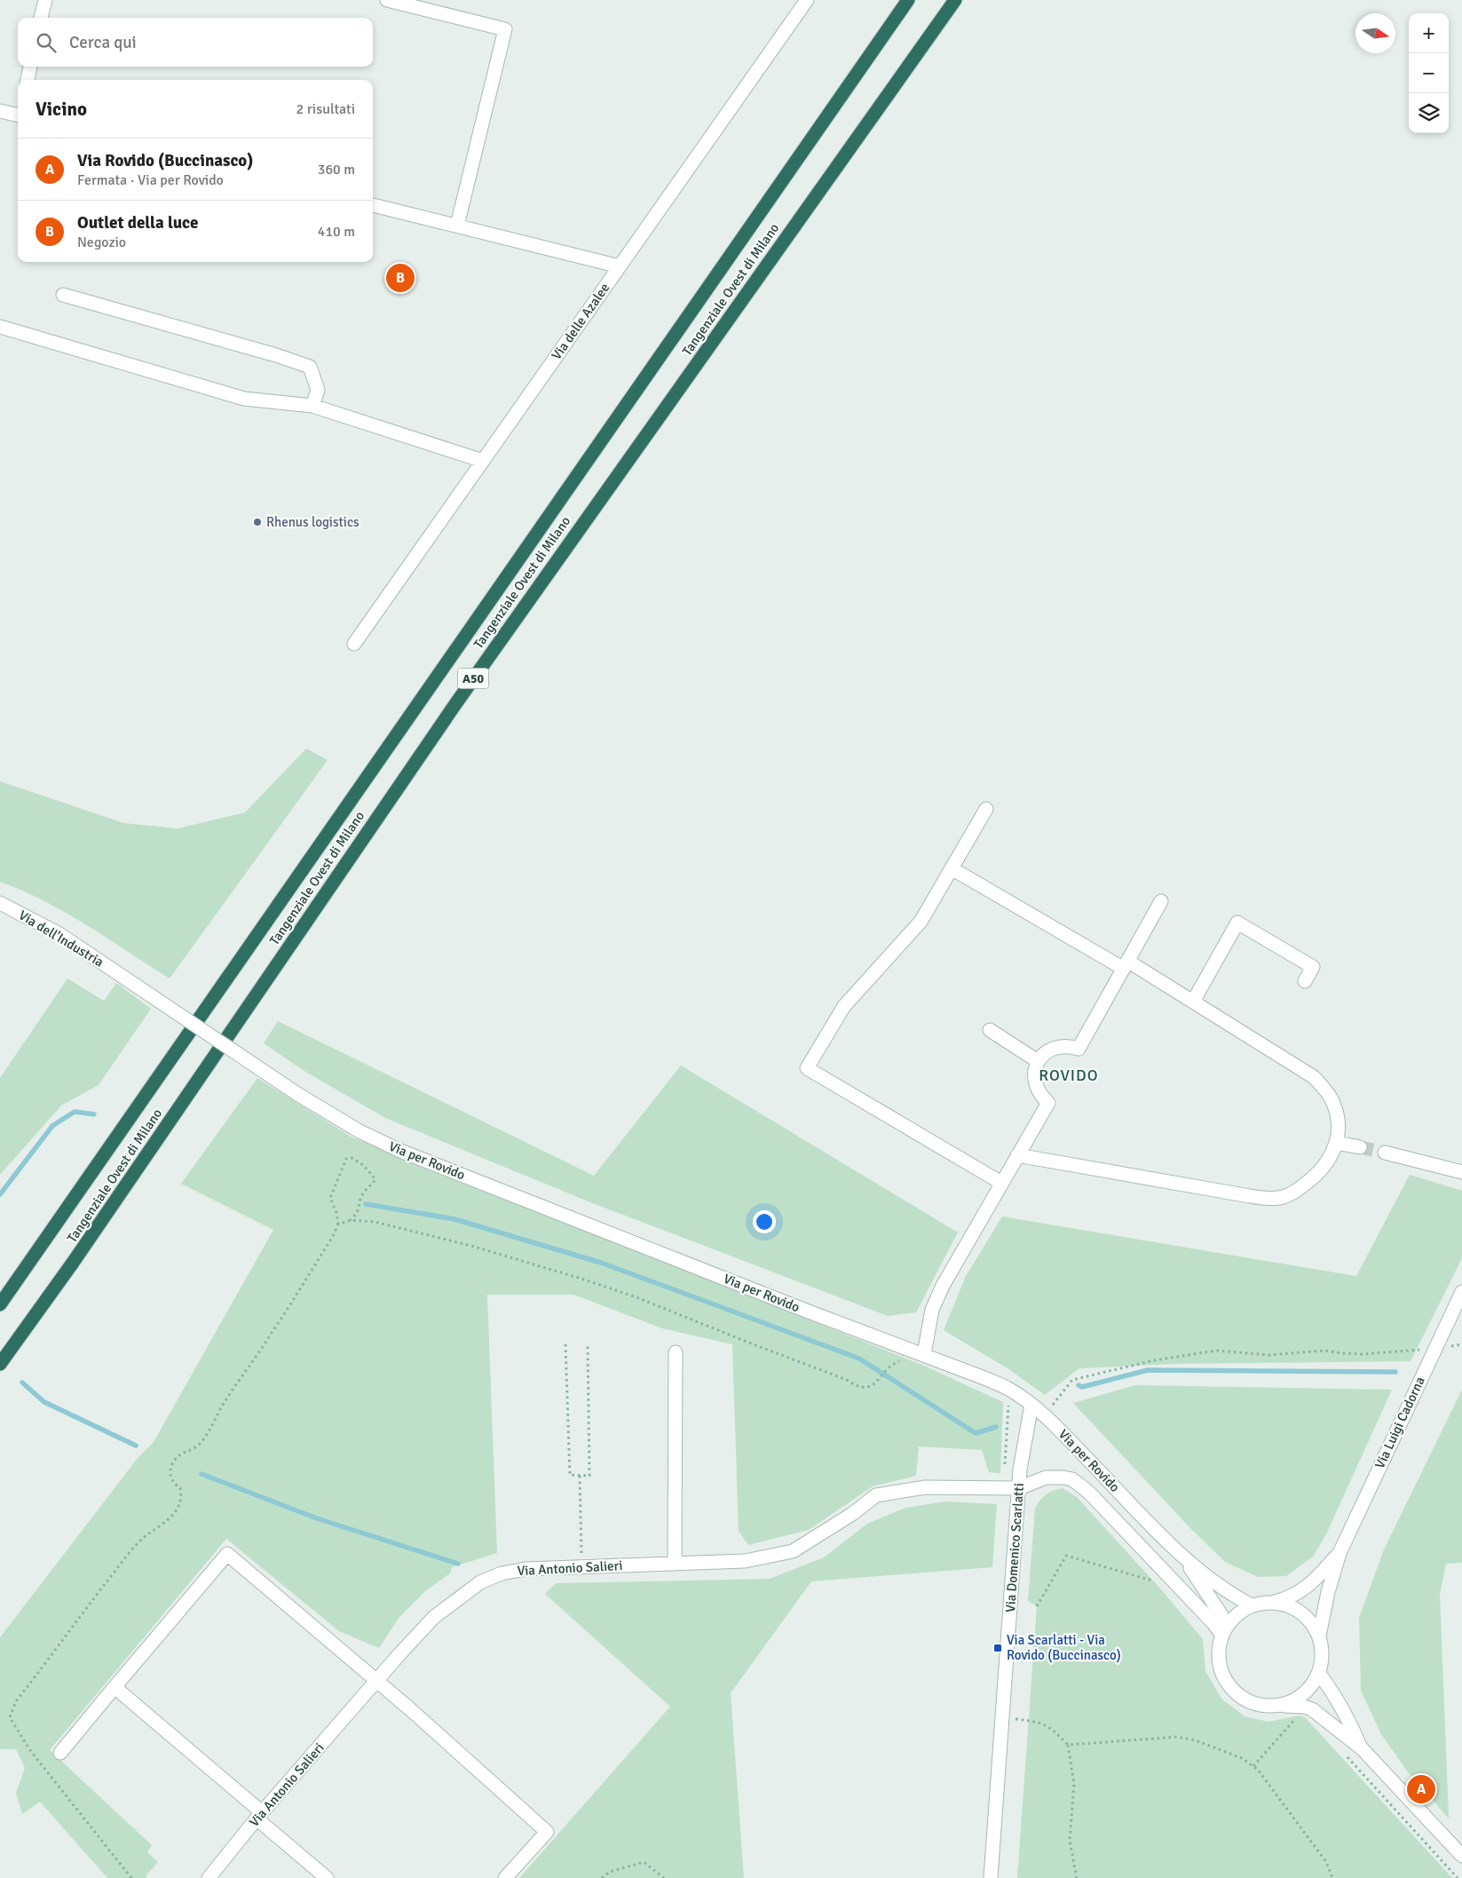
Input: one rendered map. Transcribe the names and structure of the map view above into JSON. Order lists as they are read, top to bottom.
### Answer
{
  "streets": {
    "highway": ["Tangenziale Ovest di Milano", "A50"],
    "street": [
      "Via delle Azalee",
      "Via dell'Industria",
      "Via per Rovido",
      "Via Luigi Cadorna",
      "Via Domenico Scarlatti",
      "Via Antonio Salieri"
    ]
  },
  "crossings": [
    ["Via dell'Industria", "Via per Rovido"],
    ["Via per Rovido", "Via Luigi Cadorna"],
    ["Via per Rovido", "Via Domenico Scarlatti"],
    ["Via Domenico Scarlatti", "Via Antonio Salieri"]
  ],
  "districts": ["ROVIDO"],
  "places": {
    "other": ["Rhenus logistics"],
    "transit": ["Via Scarlatti - Via Rovido (Buccinasco)"]
  },
  "north": "right",
  "page": {
    "map_buttons": ["+", "−"],
    "search": "Cerca qui",
    "heading": ["Vicino", "2 risultati"],
    "list": [
      {
        "mark": "A",
        "name": "Via Rovido (Buccinasco)",
        "note": "Fermata · Via per Rovido",
        "value": "360 m"
      },
      {
        "mark": "B",
        "name": "Outlet della luce",
        "note": "Negozio",
        "value": "410 m"
      }
    ],
    "pins": ["B", "A"]
  }
}
